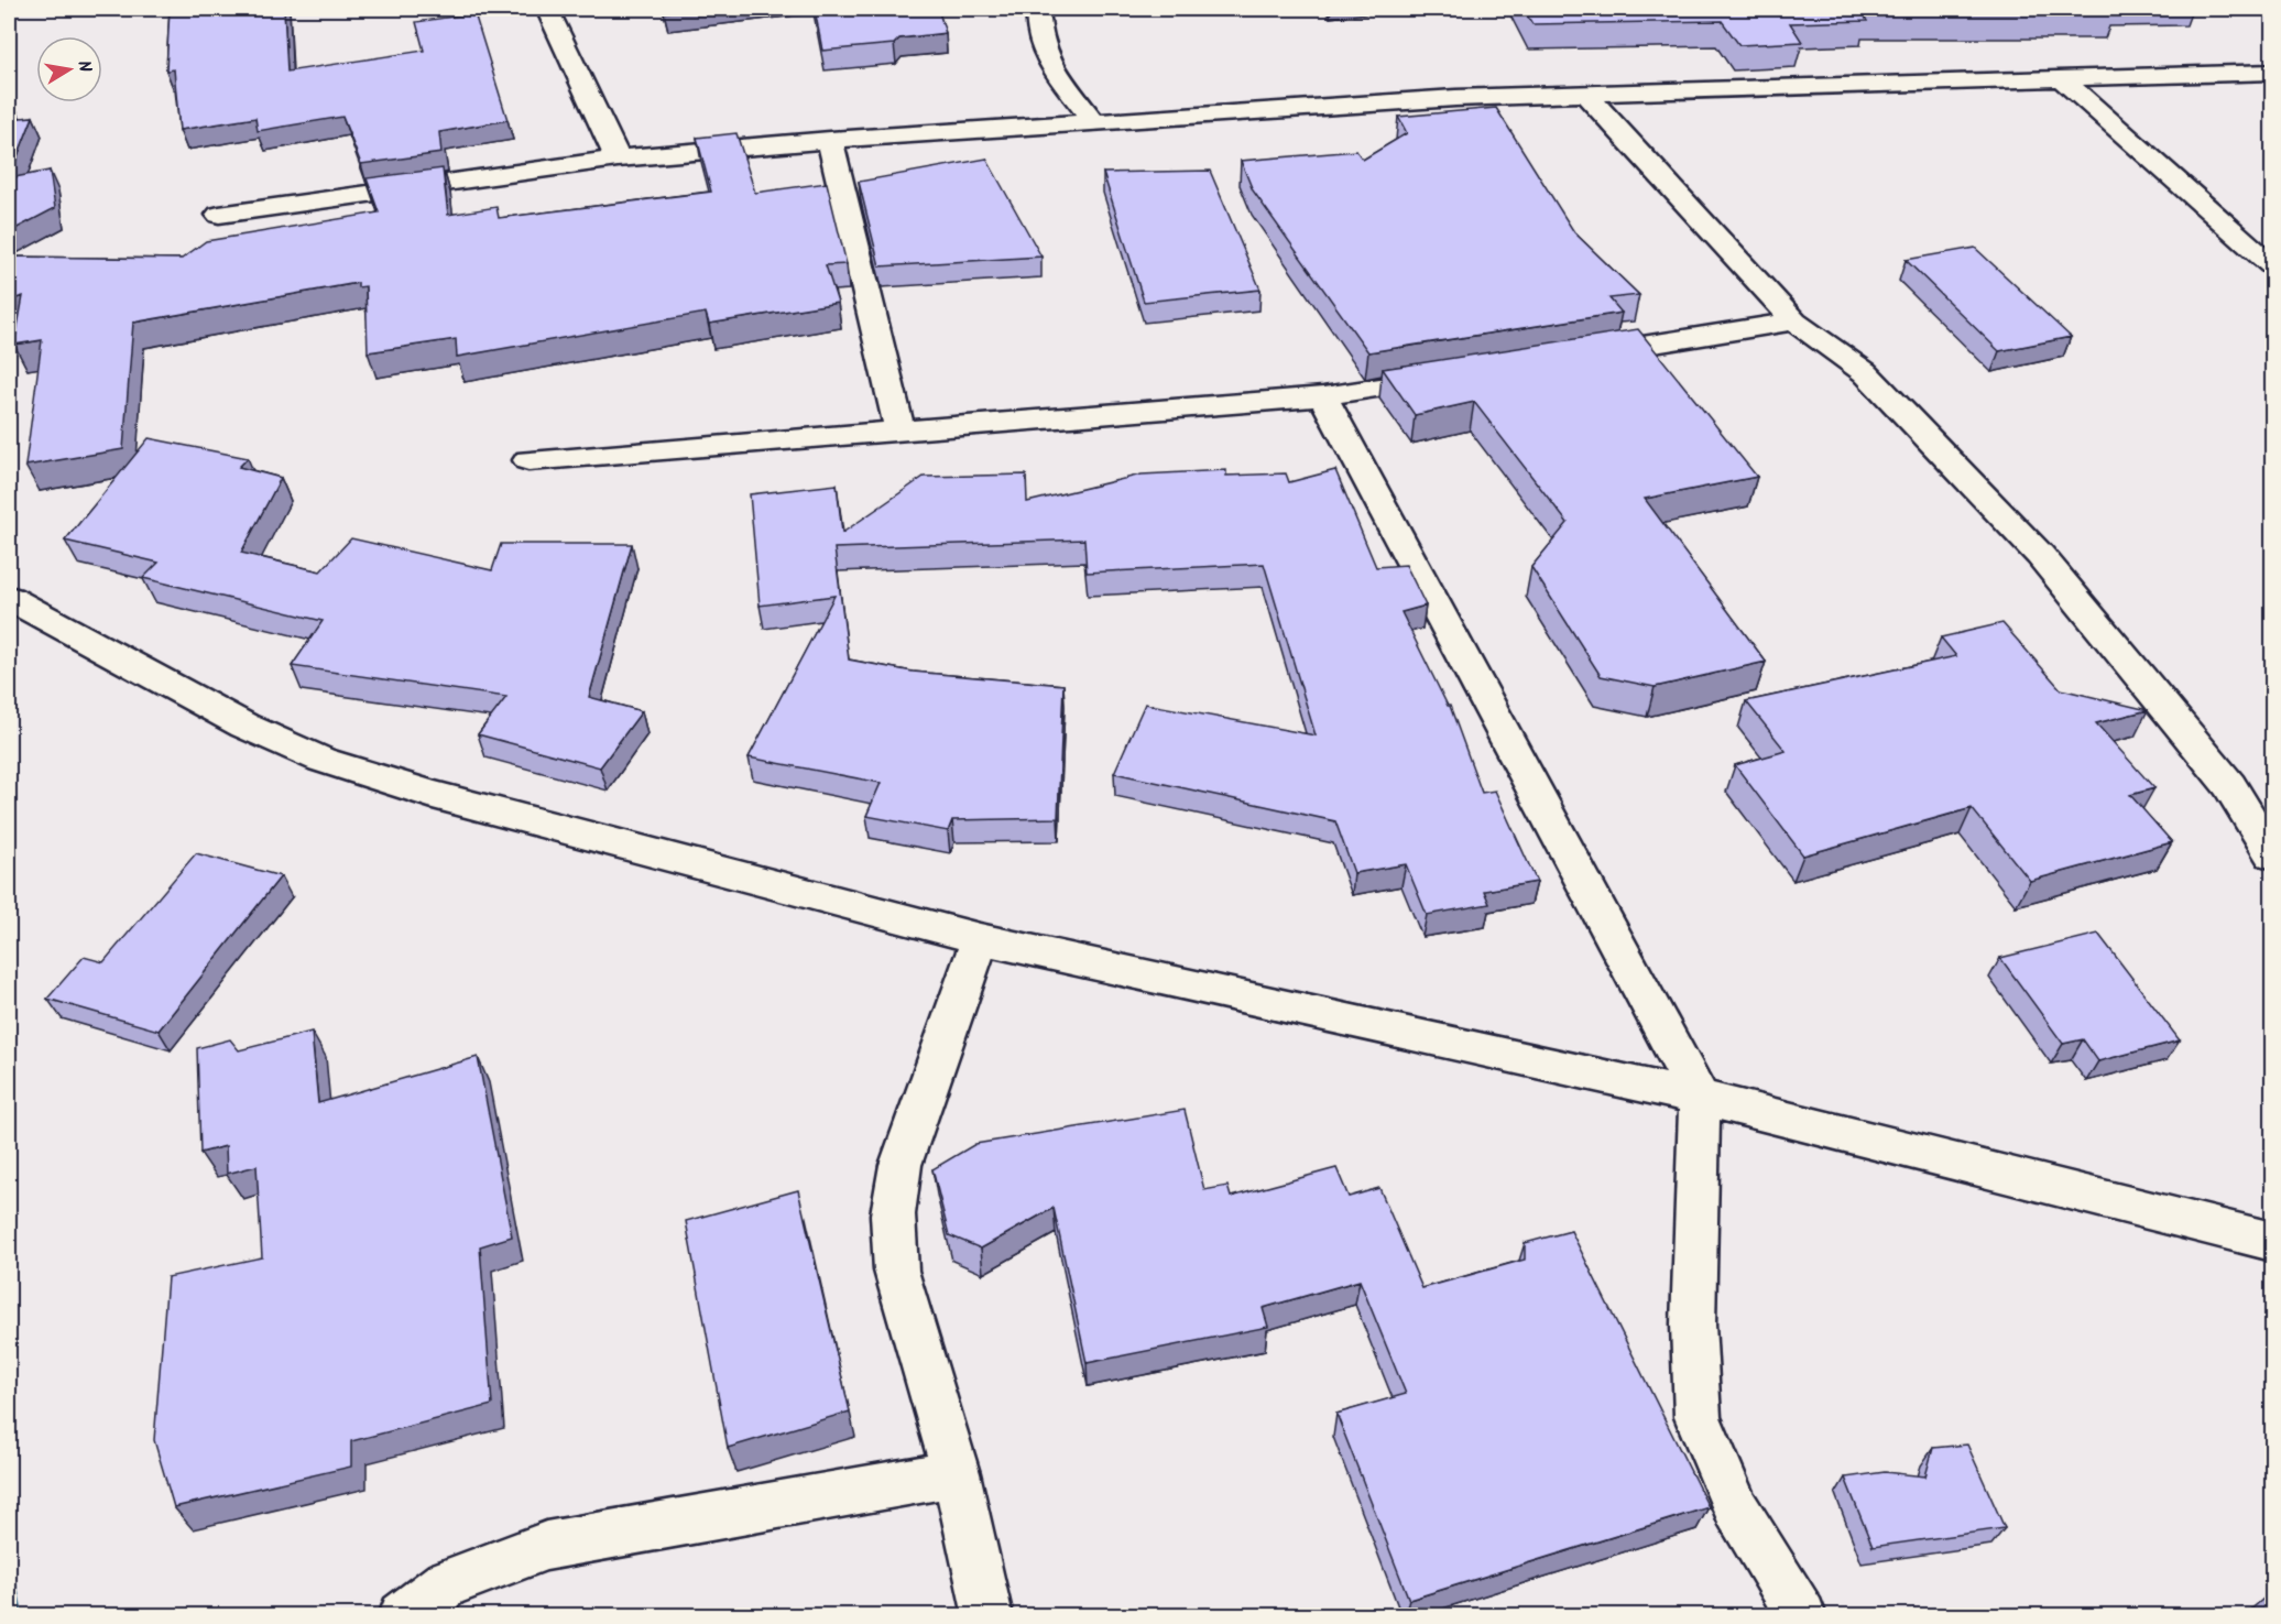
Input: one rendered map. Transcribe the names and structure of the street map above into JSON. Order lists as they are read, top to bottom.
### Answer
{
  "north": "right"
}
